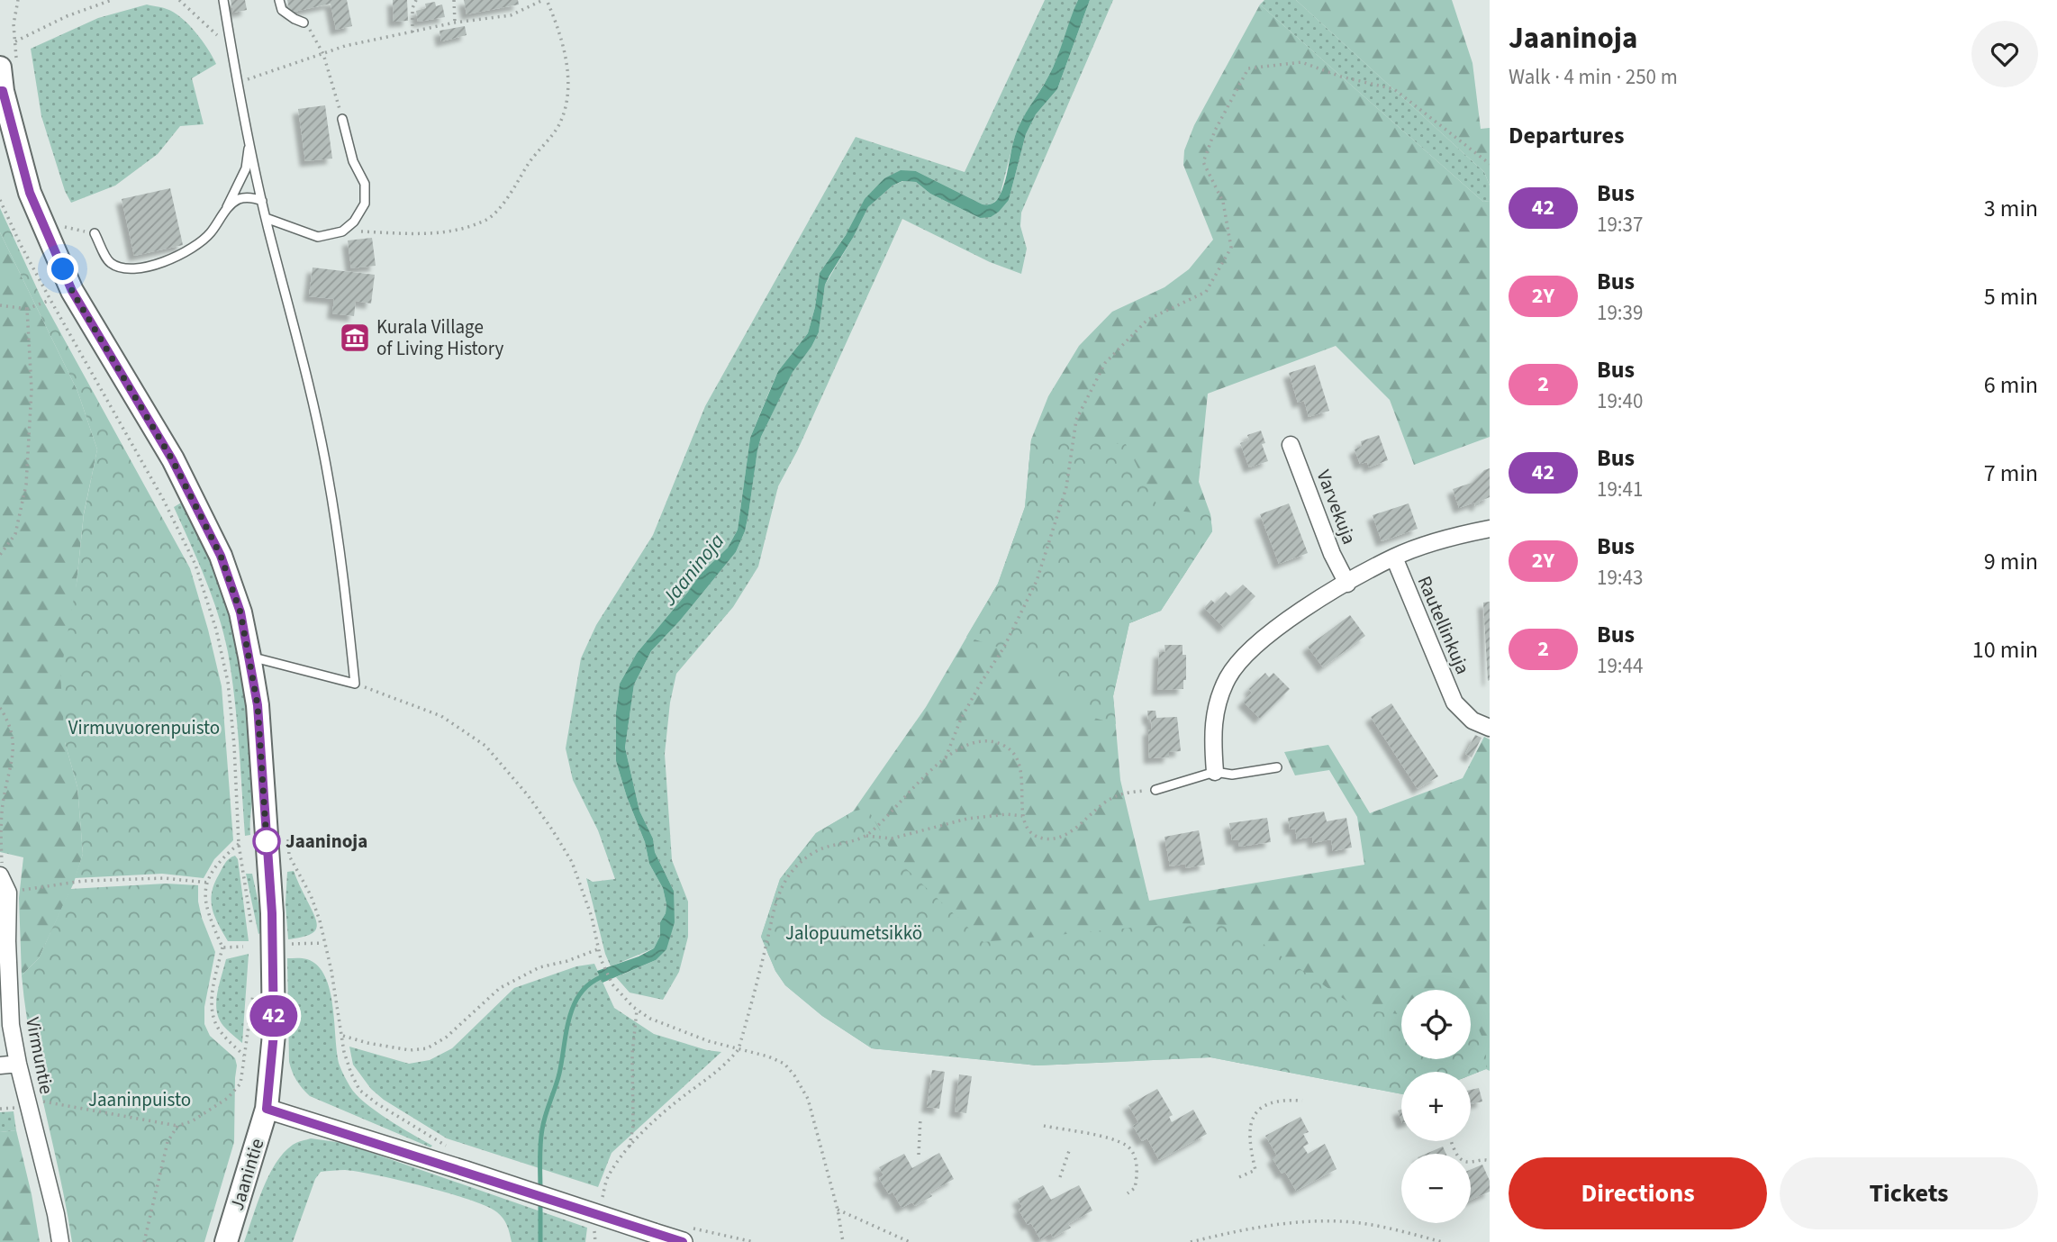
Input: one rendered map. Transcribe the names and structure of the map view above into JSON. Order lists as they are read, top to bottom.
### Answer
{
  "streets": {
    "main road": ["Jaanintie"],
    "street": ["Varvekuja", "Rautellinkuja", "Virmuntie"]
  },
  "water": ["Jaaninoja"],
  "parks": ["Virmuvuorenpuisto", "Jalopuumetsikkö", "Jaaninpuisto"],
  "places": {
    "museum": ["Kurala Village of Living History"],
    "other": ["Jaaninoja"]
  },
  "lines": ["bus line 42"],
  "page": {
    "on_map": "42",
    "heading": [
      ["Jaaninoja", "Walk · 4 min · 250 m"],
      "Departures"
    ],
    "list": [
      {
        "mark": "42",
        "name": "Bus",
        "note": "19:37",
        "value": "3 min"
      },
      {
        "mark": "2Y",
        "name": "Bus",
        "note": "19:39",
        "value": "5 min"
      },
      {
        "mark": "2",
        "name": "Bus",
        "note": "19:40",
        "value": "6 min"
      },
      {
        "mark": "42",
        "name": "Bus",
        "note": "19:41",
        "value": "7 min"
      },
      {
        "mark": "2Y",
        "name": "Bus",
        "note": "19:43",
        "value": "9 min"
      },
      {
        "mark": "2",
        "name": "Bus",
        "note": "19:44",
        "value": "10 min"
      }
    ],
    "map_buttons": ["+", "−"],
    "buttons": ["Directions", "Tickets"]
  }
}
